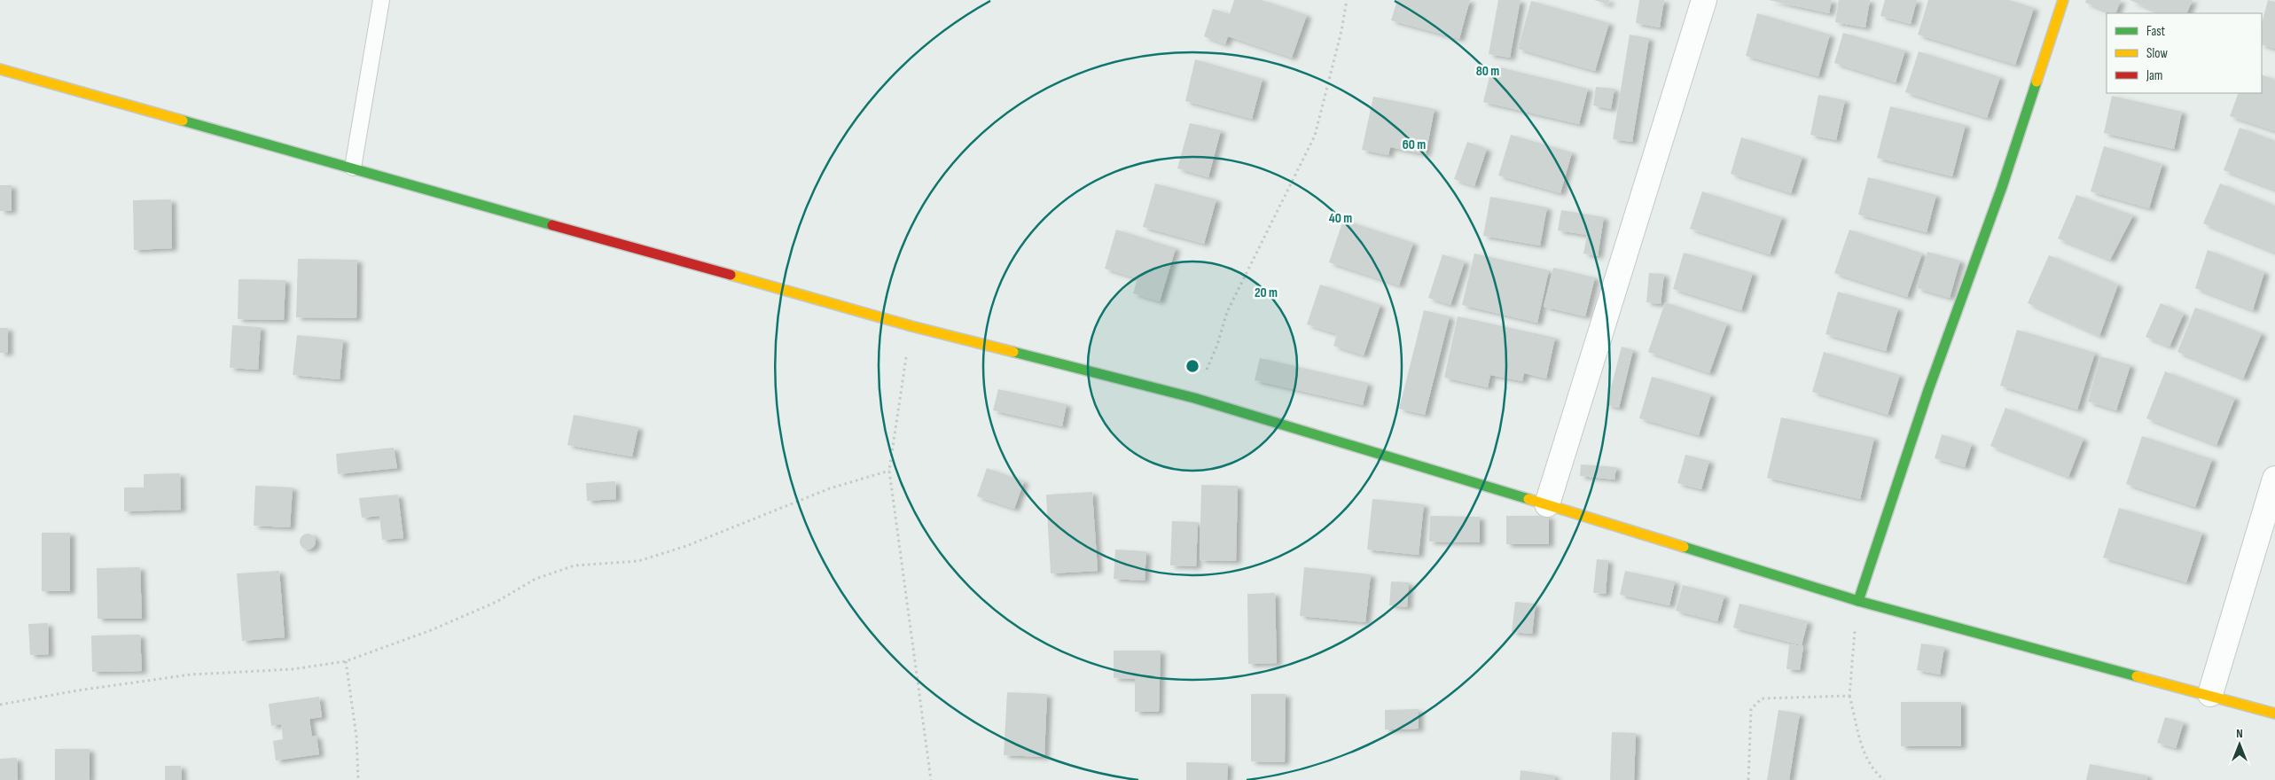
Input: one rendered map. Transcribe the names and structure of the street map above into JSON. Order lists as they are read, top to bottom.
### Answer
{
  "legend": ["Fast", "Slow", "Jam"],
  "north": "top",
  "rings": [
    "80 m",
    "60 m",
    "40 m",
    "20 m"
  ]
}
